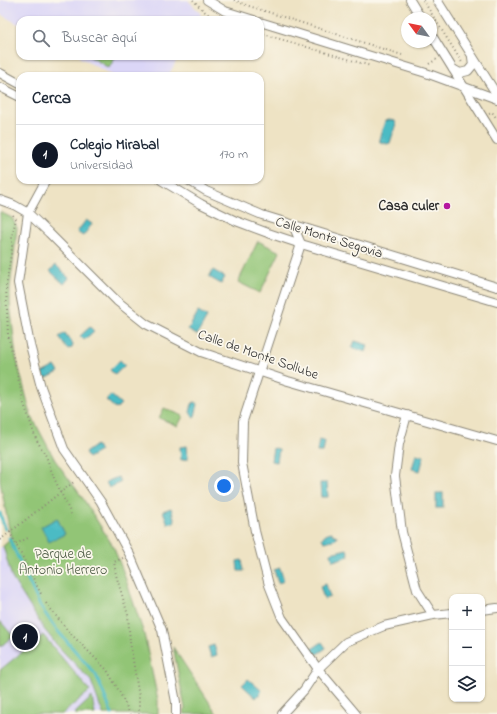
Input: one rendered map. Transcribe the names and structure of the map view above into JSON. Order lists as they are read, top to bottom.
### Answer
{
  "streets": {
    "street": ["Calle Monte Segovia", "Calle de Monte Sollube"]
  },
  "parks": ["Parque de Antonio Herrero"],
  "places": ["Casa culer"],
  "north": "top left",
  "page": {
    "search": "Buscar aquí",
    "heading": "Cerca",
    "list": [
      {
        "mark": "1",
        "name": "Colegio Mirabal",
        "note": "Universidad",
        "value": "170 m"
      }
    ],
    "map_buttons": ["+", "−"],
    "pins": "1"
  }
}
